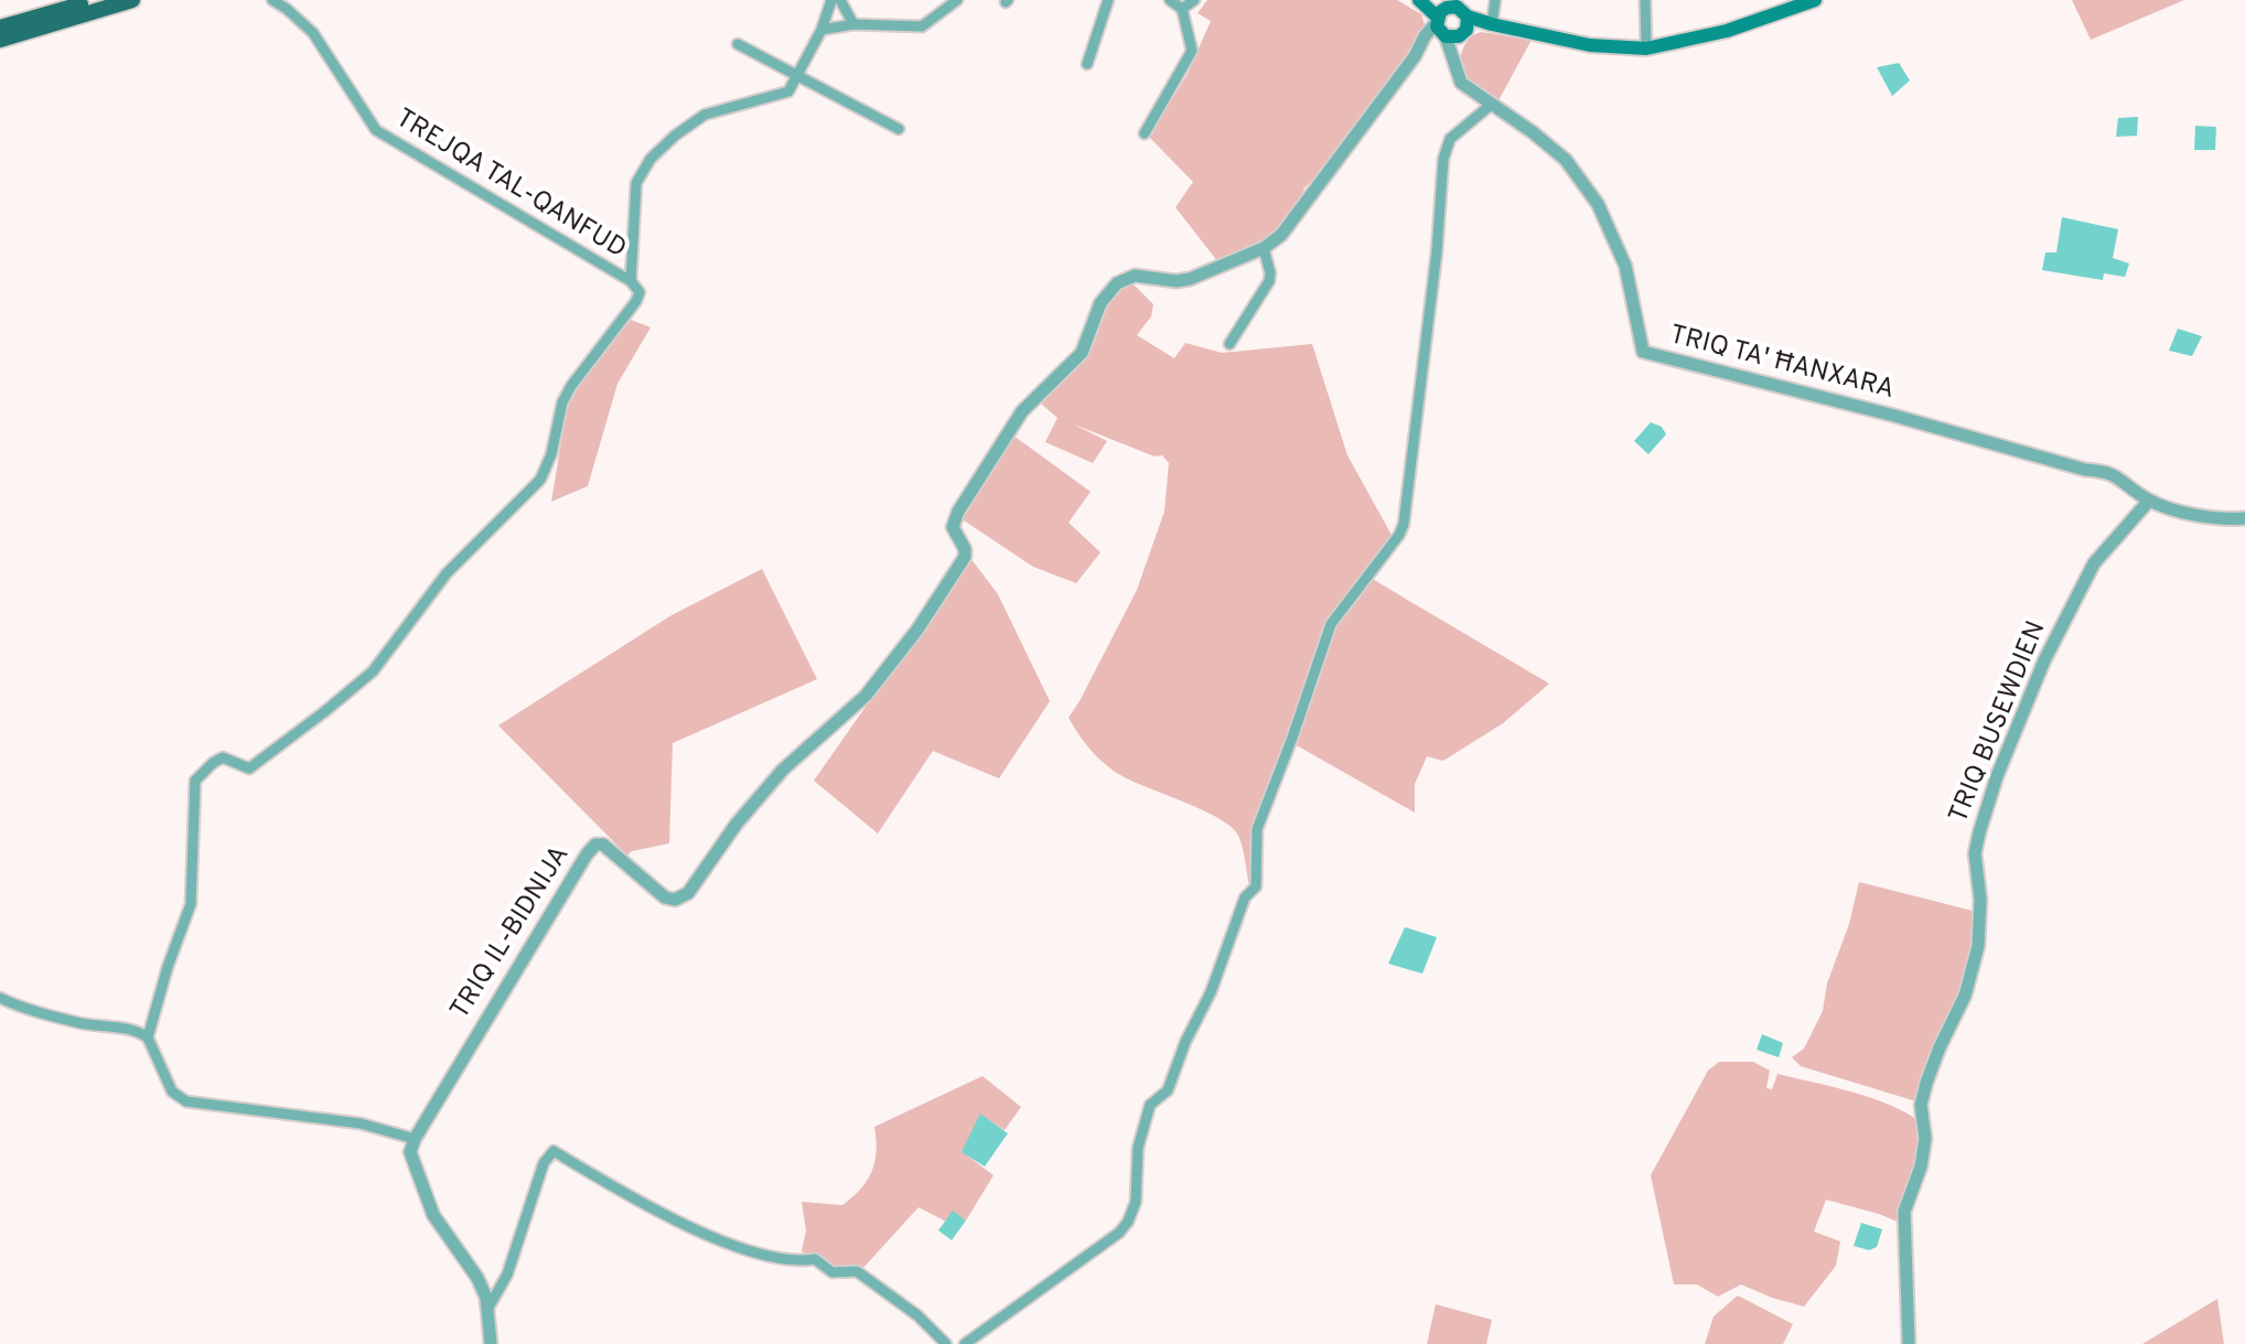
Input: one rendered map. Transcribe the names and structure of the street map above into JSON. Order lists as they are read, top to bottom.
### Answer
{
  "streets": {
    "street": [
      "TREJQA TAL-QANFUD",
      "TRIQ TA' ĦANXARA",
      "TRIQ BUSEWDIEN",
      "TRIQ IL-BIDNIJA"
    ]
  },
  "crossings": [
    ["TRIQ TA' ĦANXARA", "TRIQ BUSEWDIEN"],
    ["TRIQ TA' ĦANXARA", "TRIQ IL-BIDNIJA"]
  ]
}
